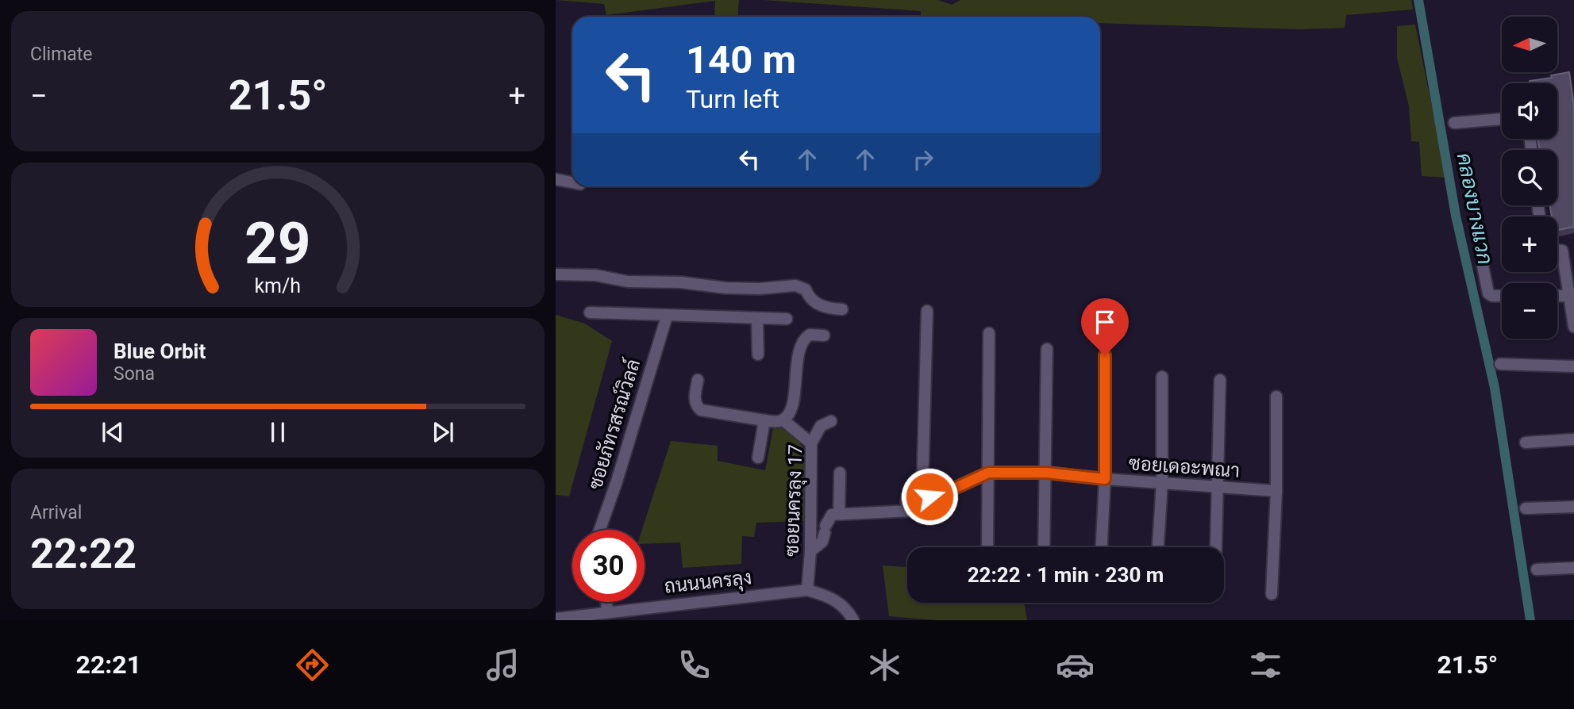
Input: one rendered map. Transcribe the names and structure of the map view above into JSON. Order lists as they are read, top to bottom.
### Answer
{
  "streets": {
    "street": [
      "ซอยภัทรสรณ์วิลล์",
      "ซอยเดอะพณา",
      "ซอยนครลุง 17",
      "ถนนนครลุง"
    ]
  },
  "crossings": [
    ["ซอยนครลุง 17", "ถนนนครลุง"]
  ],
  "water": ["คลองบางแวก"],
  "north": "left",
  "page": {
    "tile": [
      "Climate",
      ["Arrival", "22:22"]
    ],
    "map_buttons": ["+", "−"],
    "turn": ["140 m", "Turn left"],
    "heat": ["−", "21.5°", "+"],
    "song": ["Blue Orbit", "Sona"],
    "limit": "30",
    "trip": "22:22 · 1 min · 230 m",
    "tabs": ["22:21", "21.5°"],
    "gauge": ["29", "km/h"]
  }
}
